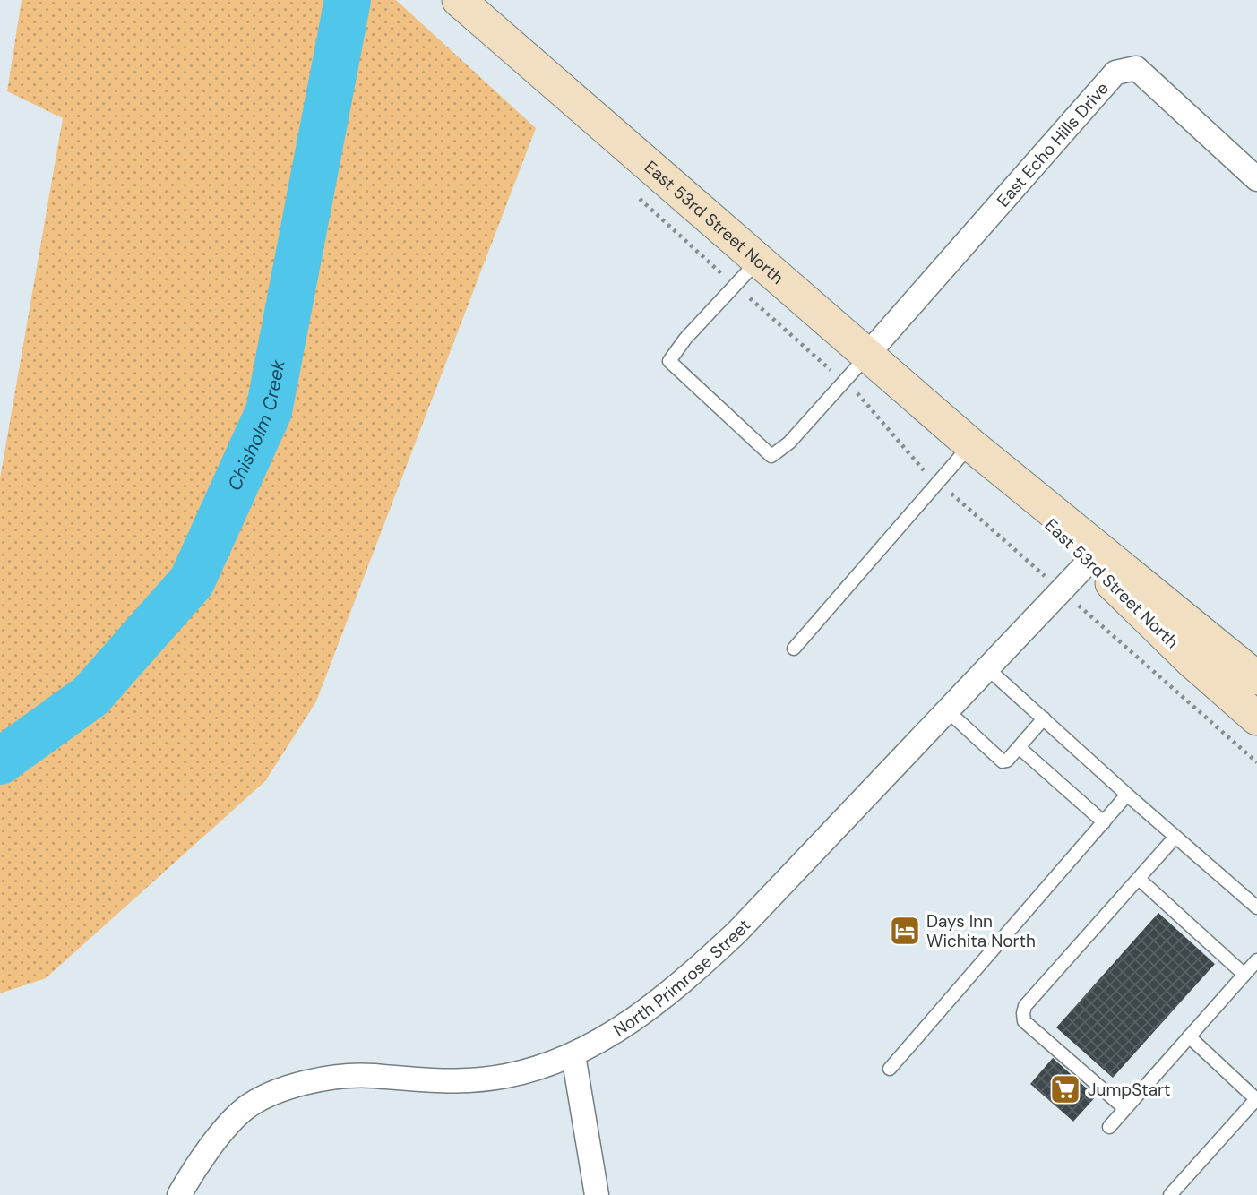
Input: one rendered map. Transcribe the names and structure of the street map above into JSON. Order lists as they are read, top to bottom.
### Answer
{
  "streets": {
    "main road": ["East 53rd Street North"],
    "street": ["East Echo Hills Drive", "North Primrose Street"]
  },
  "crossings": [
    ["East Echo Hills Drive", "East 53rd Street North"],
    ["East 53rd Street North", "North Primrose Street"]
  ],
  "water": ["Chisholm Creek"],
  "places": {
    "hotel": ["Days Inn Wichita North"],
    "supermarket": ["JumpStart"]
  }
}
